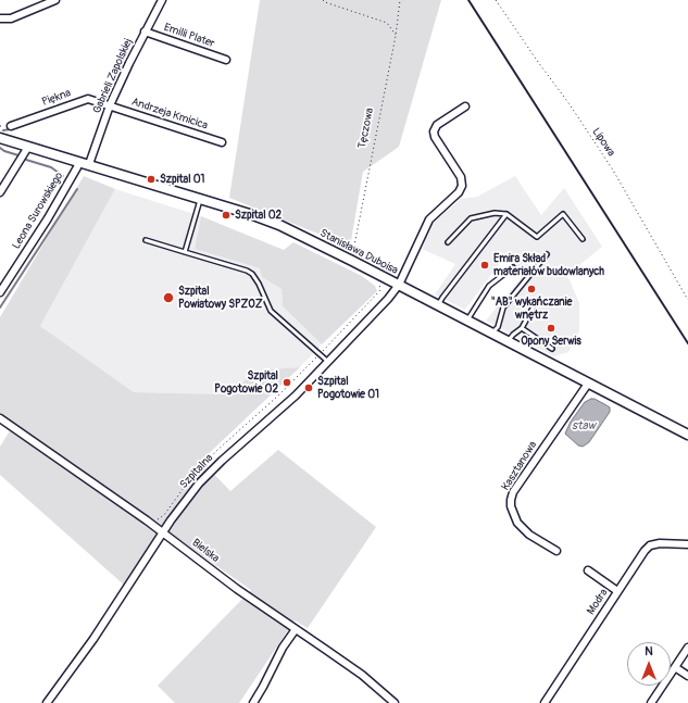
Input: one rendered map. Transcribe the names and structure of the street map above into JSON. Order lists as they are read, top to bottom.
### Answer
{
  "streets": {
    "street": [
      "Emilii Plater",
      "Gabrieli Zapolskiej",
      "Piękna",
      "Andrzeja Kmicica",
      "Leona Surowskiego",
      "Stanisława Duboisa",
      "Kasztanowa",
      "Szpitalna",
      "Bielska",
      "Modra"
    ],
    "path": ["Tęczowa", "Lipowa"]
  },
  "crossings": [
    ["Emilii Plater", "Gabrieli Zapolskiej"],
    ["Gabrieli Zapolskiej", "Piękna"],
    ["Gabrieli Zapolskiej", "Andrzeja Kmicica"],
    ["Gabrieli Zapolskiej", "Stanisława Duboisa"],
    ["Piękna", "Andrzeja Kmicica"],
    ["Tęczowa", "Stanisława Duboisa"],
    ["Leona Surowskiego", "Stanisława Duboisa"],
    ["Stanisława Duboisa", "Kasztanowa"],
    ["Stanisława Duboisa", "Szpitalna"],
    ["Szpitalna", "Bielska"]
  ],
  "water": ["staw"],
  "places": [
    "Szpital 01",
    "Szpital 02",
    "Emira Skład materiałów budowlanych",
    "\"AB\" wykańczanie wnętrz",
    "Szpital Powiatowy SPZOZ",
    "Opony Serwis",
    "Szpital Pogotowie 02",
    "Szpital Pogotowie 01"
  ],
  "north": "top"
}
